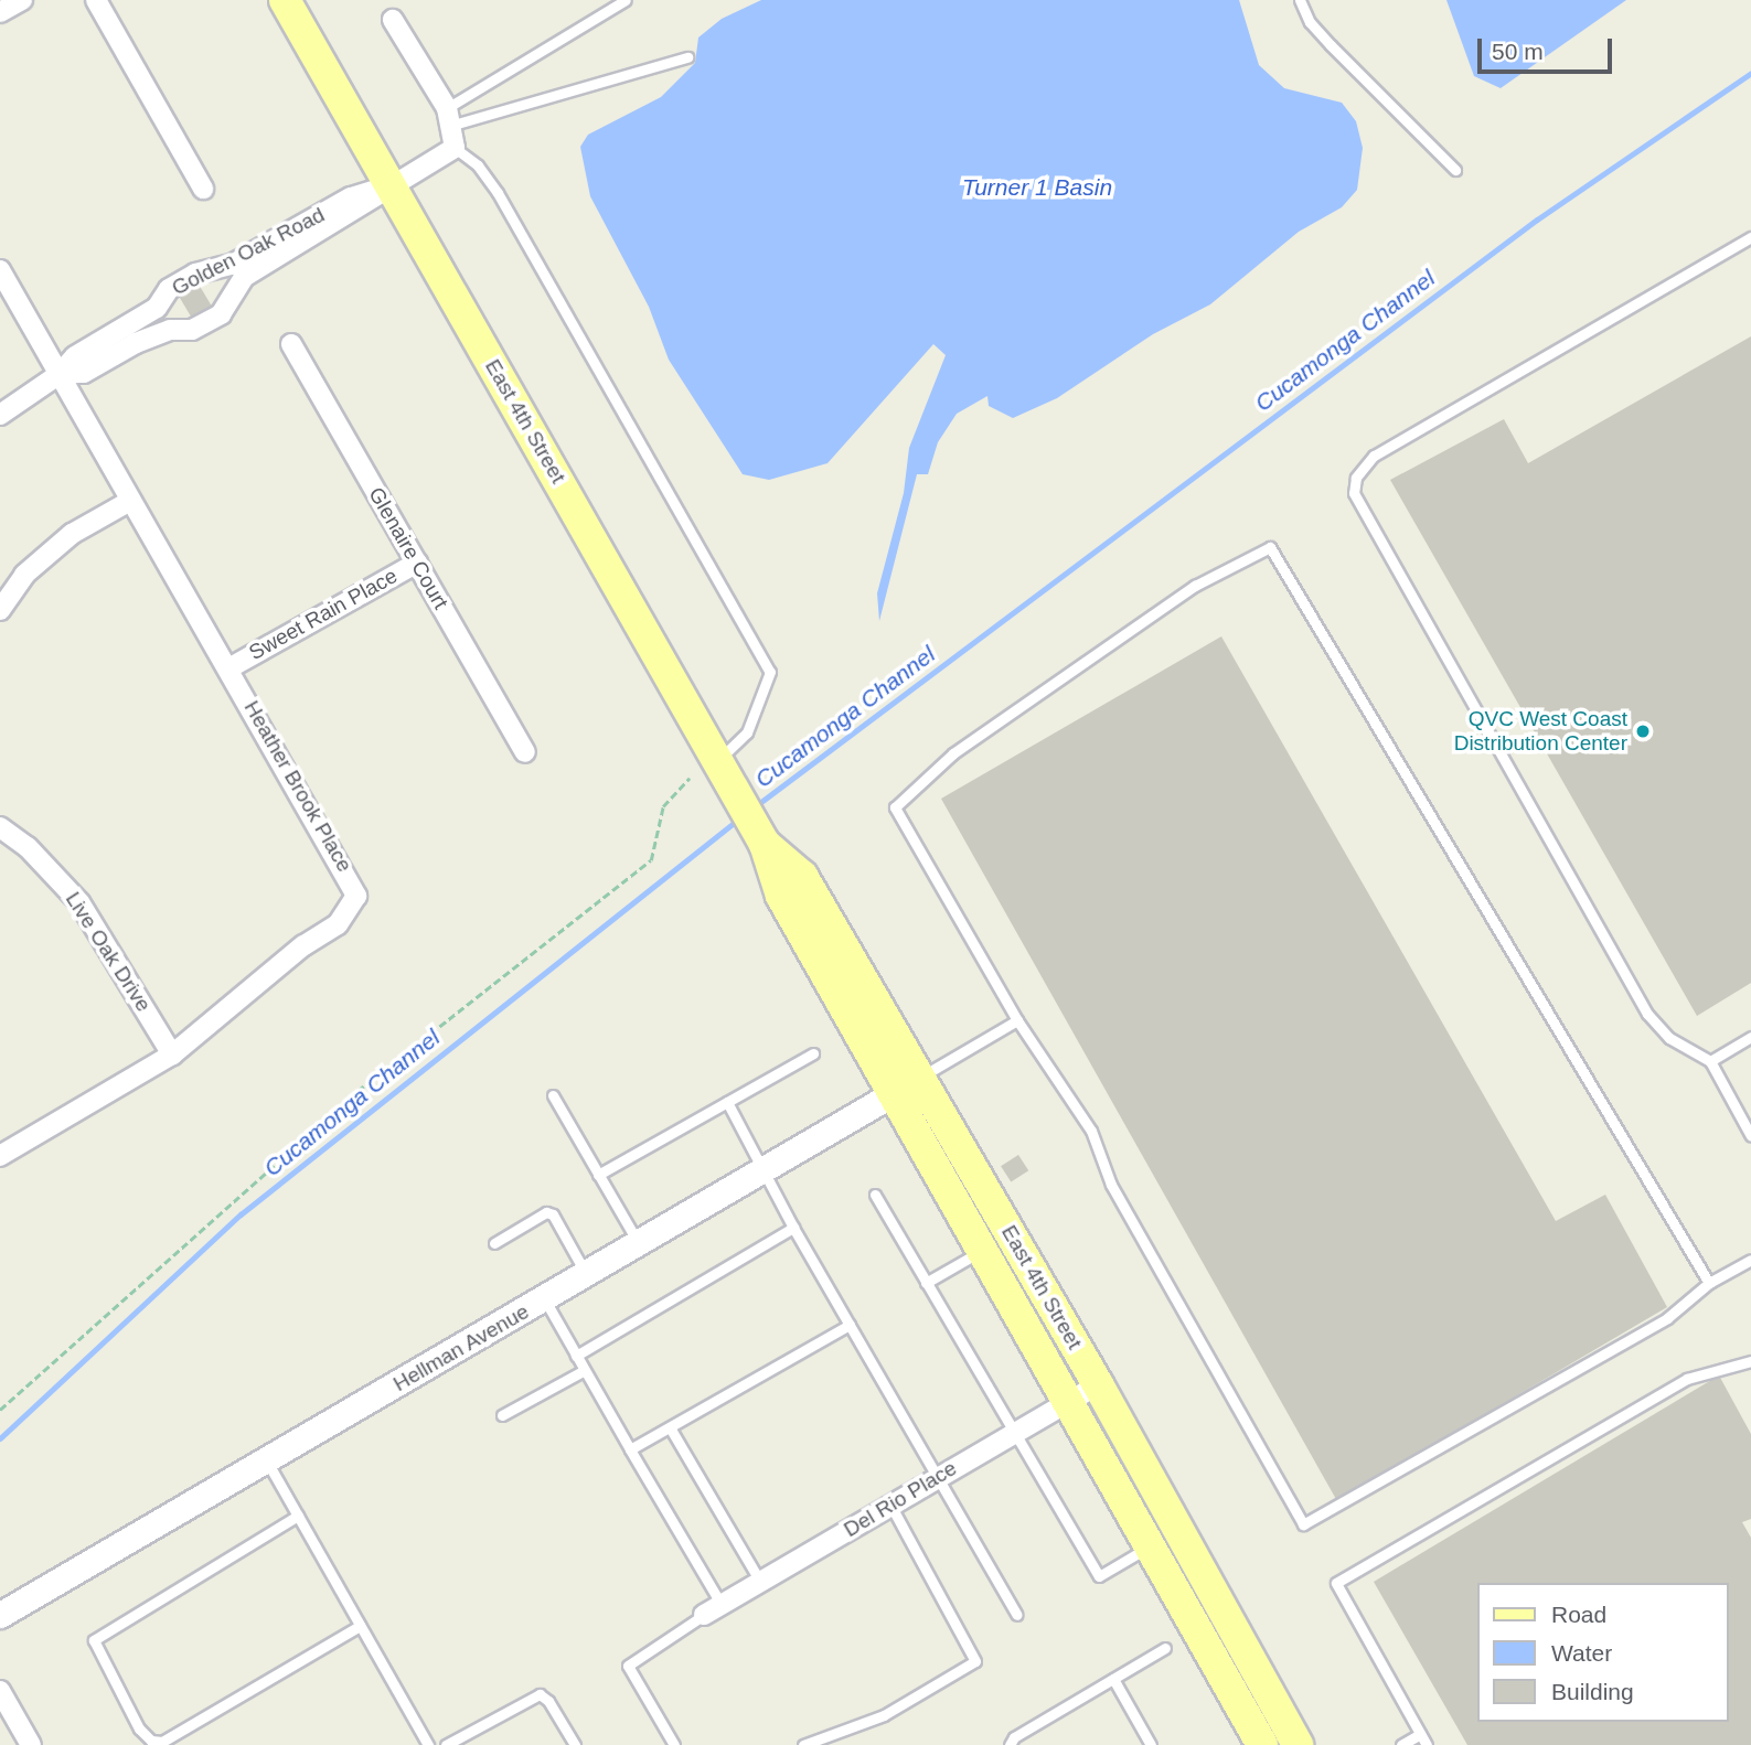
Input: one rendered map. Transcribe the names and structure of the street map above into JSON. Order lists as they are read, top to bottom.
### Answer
{
  "streets": {
    "main road": ["East 4th Street"],
    "street": [
      "Golden Oak Road",
      "Glenaire Court",
      "Sweet Rain Place",
      "Heather Brook Place",
      "Live Oak Drive",
      "Hellman Avenue",
      "Del Rio Place"
    ]
  },
  "crossings": [
    ["Golden Oak Road", "East 4th Street"],
    ["Golden Oak Road", "Heather Brook Place"],
    ["East 4th Street", "Hellman Avenue"],
    ["East 4th Street", "Del Rio Place"],
    ["Glenaire Court", "Sweet Rain Place"],
    ["Sweet Rain Place", "Heather Brook Place"],
    ["Heather Brook Place", "Live Oak Drive"]
  ],
  "water": ["Turner 1 Basin", "Cucamonga Channel"],
  "places": ["QVC West Coast Distribution Center"],
  "legend": ["Road", "Water", "Building"],
  "scale_bar": "50 m"
}
